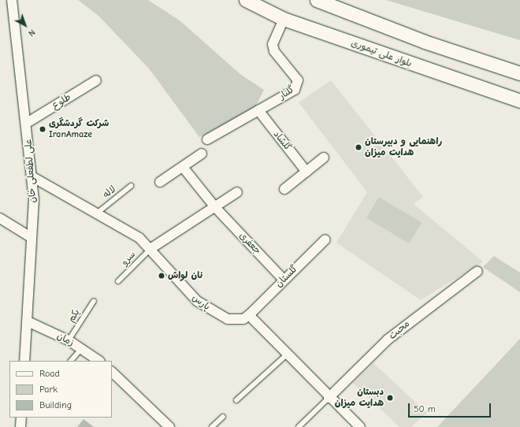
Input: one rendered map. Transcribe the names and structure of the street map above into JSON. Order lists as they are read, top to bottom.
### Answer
{
  "streets": {
    "main road": ["بلوار علی تیموری"],
    "street": [
      "گلنار",
      "طلوع",
      "گلشاد",
      "علی لطفعلی خان",
      "جعفری",
      "گلستان",
      "پارس",
      "محبت",
      "زمان"
    ],
    "lane": ["لاله", "سرو", "یکم"]
  },
  "crossings": [
    ["بلوار علی تیموری", "گلنار"],
    ["گلنار", "گلشاد"],
    ["طلوع", "علی لطفعلی خان"],
    ["علی لطفعلی خان", "پارس"],
    ["علی لطفعلی خان", "زمان"],
    ["لاله", "پارس"],
    ["جعفری", "گلستان"],
    ["سرو", "پارس"],
    ["گلستان", "پارس"],
    ["یکم", "زمان"]
  ],
  "places": [
    "شرکت گردشگری IranAmaze",
    "راهنمایی و دبیرستان هدایت میزان",
    "نان لواش",
    "دبستان هدایت میزان"
  ],
  "legend": ["Road", "Park", "Building"],
  "scale_bar": "50 m",
  "north": "bottom right"
}
